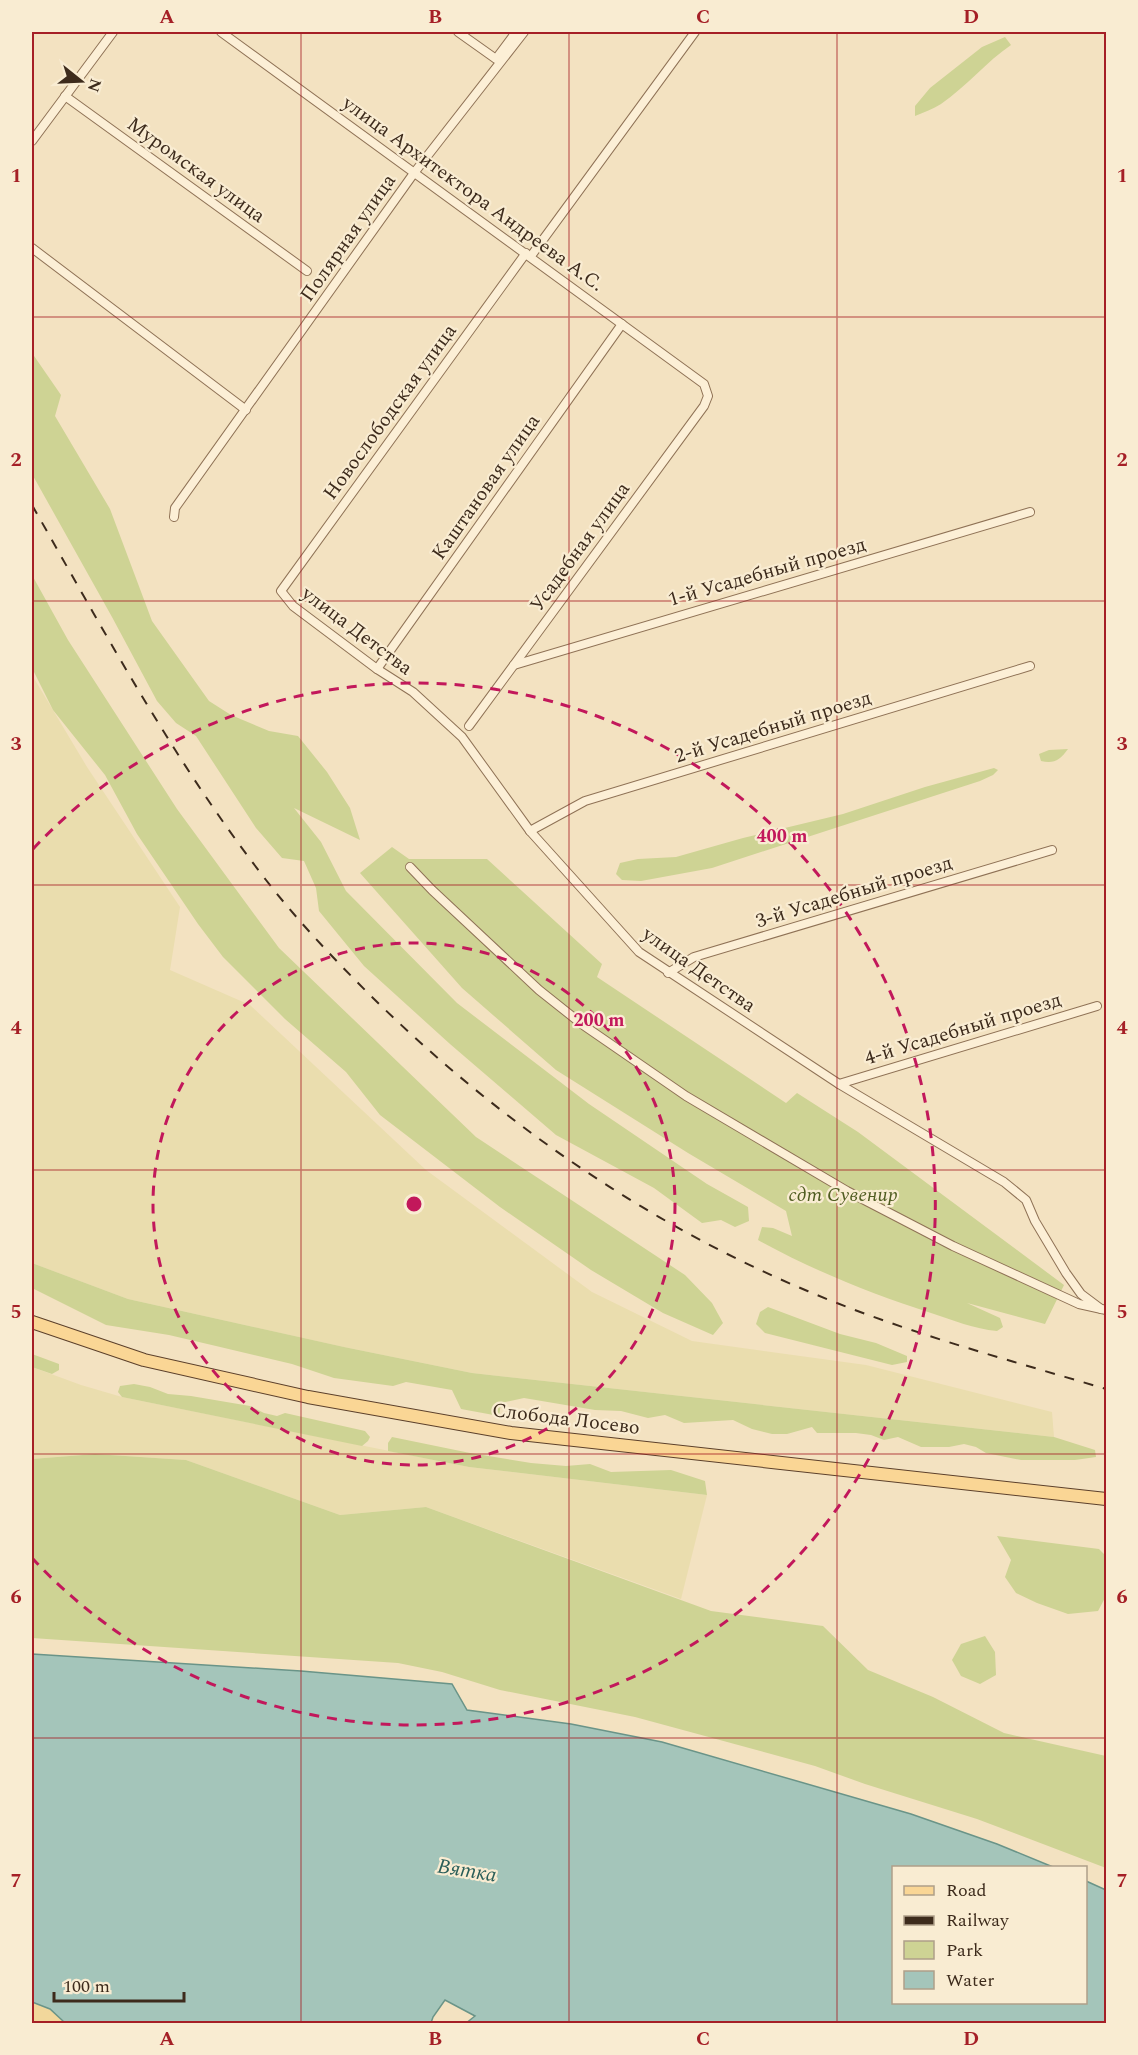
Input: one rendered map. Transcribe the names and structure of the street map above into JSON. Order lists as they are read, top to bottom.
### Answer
{
  "streets": {
    "main road": ["Слобода Лосево"],
    "street": [
      "Муромская улица",
      "улица Архитектора Андреева А.С.",
      "Полярная улица",
      "Новослободская улица",
      "Каштановая улица",
      "Усадебная улица",
      "1-й Усадебный проезд",
      "улица Детства",
      "2-й Усадебный проезд",
      "3-й Усадебный проезд",
      "4-й Усадебный проезд"
    ]
  },
  "crossings": [
    ["улица Архитектора Андреева А.С.", "Полярная улица"],
    ["улица Архитектора Андреева А.С.", "Новослободская улица"],
    ["улица Архитектора Андреева А.С.", "Каштановая улица"],
    ["улица Архитектора Андреева А.С.", "Усадебная улица"],
    ["Новослободская улица", "улица Детства"],
    ["Каштановая улица", "улица Детства"],
    ["Усадебная улица", "1-й Усадебный проезд"],
    ["улица Детства", "2-й Усадебный проезд"],
    ["улица Детства", "3-й Усадебный проезд"],
    ["улица Детства", "4-й Усадебный проезд"]
  ],
  "water": ["Вятка"],
  "parks": ["сдт Сувенир"],
  "legend": [
    "Road",
    "Railway",
    "Park",
    "Water"
  ],
  "scale_bar": "100 m",
  "north": "right",
  "grid": {
    "columns": [
      "A",
      "B",
      "C",
      "D"
    ],
    "rows": [
      "1",
      "2",
      "3",
      "4",
      "5",
      "6",
      "7"
    ]
  },
  "rings": ["400 m", "200 m"]
}
